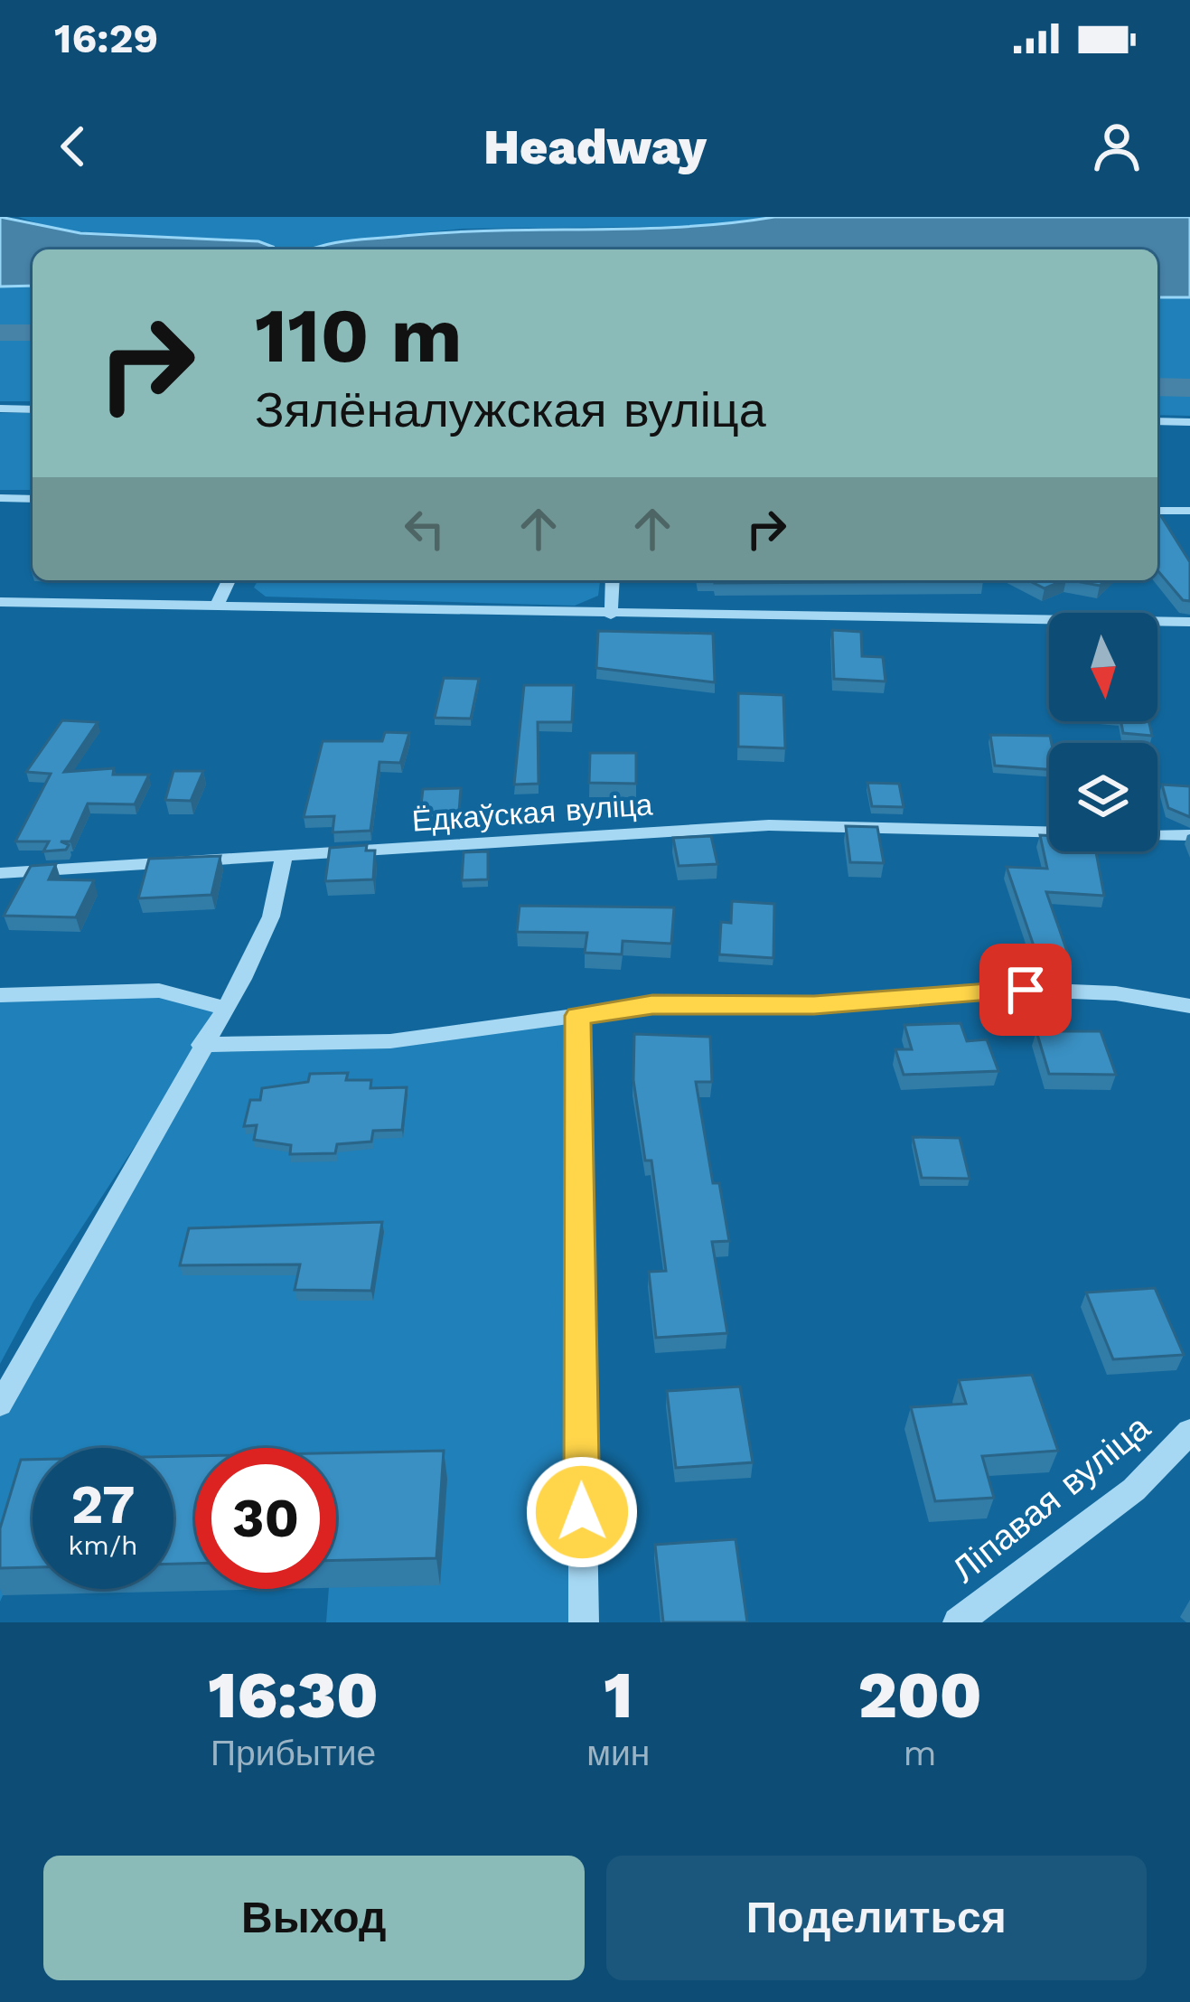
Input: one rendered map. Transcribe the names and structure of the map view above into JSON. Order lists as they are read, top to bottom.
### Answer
{
  "streets": {
    "street": ["Ёдкаўская вуліца", "Ліпавая вуліца"]
  },
  "north": "bottom",
  "page": {
    "status": "16:29",
    "header": "Headway",
    "turn": ["110 m", "Зялёналужская вуліца"],
    "speed": "27 km/h",
    "limit": "30",
    "eta": [
      "16:30",
      "Прибытие",
      "1",
      "мин",
      "200",
      "m"
    ],
    "buttons": ["Выход", "Поделиться"]
  }
}
